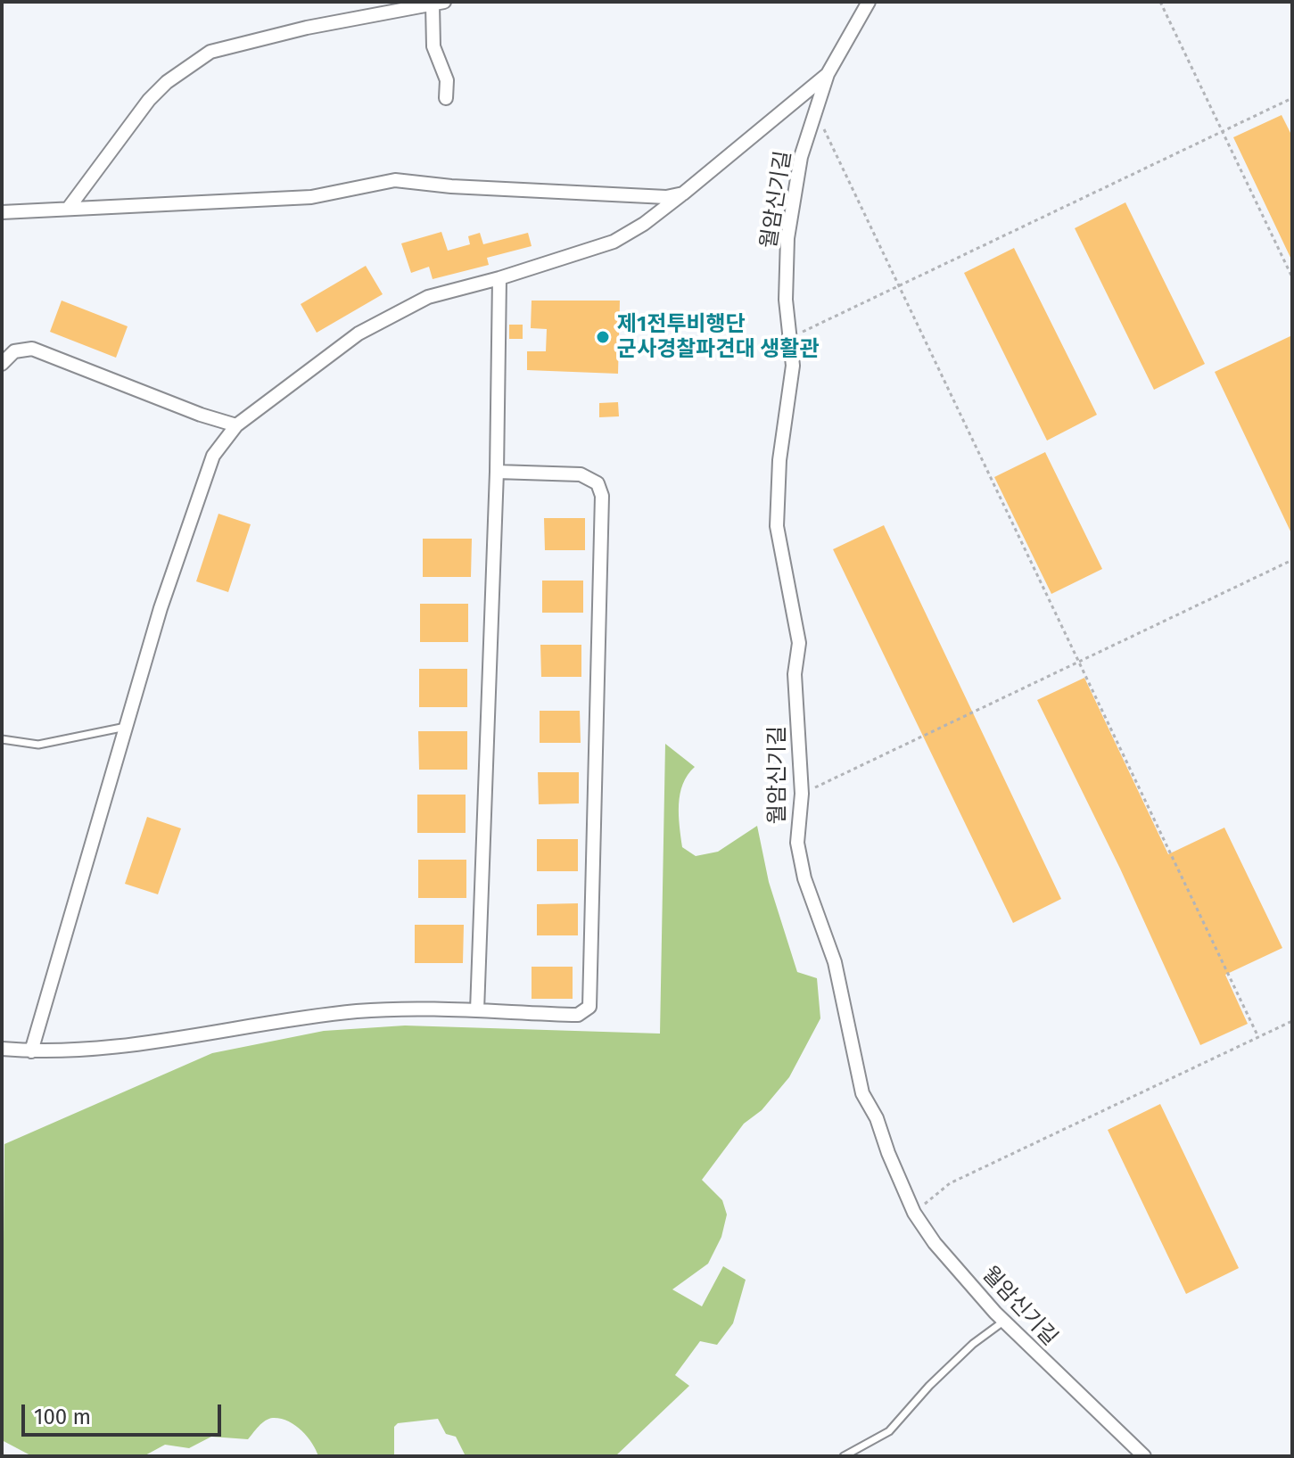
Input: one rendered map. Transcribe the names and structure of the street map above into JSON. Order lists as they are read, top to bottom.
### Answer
{
  "streets": {
    "street": ["월암신기길"]
  },
  "places": ["제1전투비행단 군사경찰파견대 생활관"],
  "scale_bar": "100 m"
}
